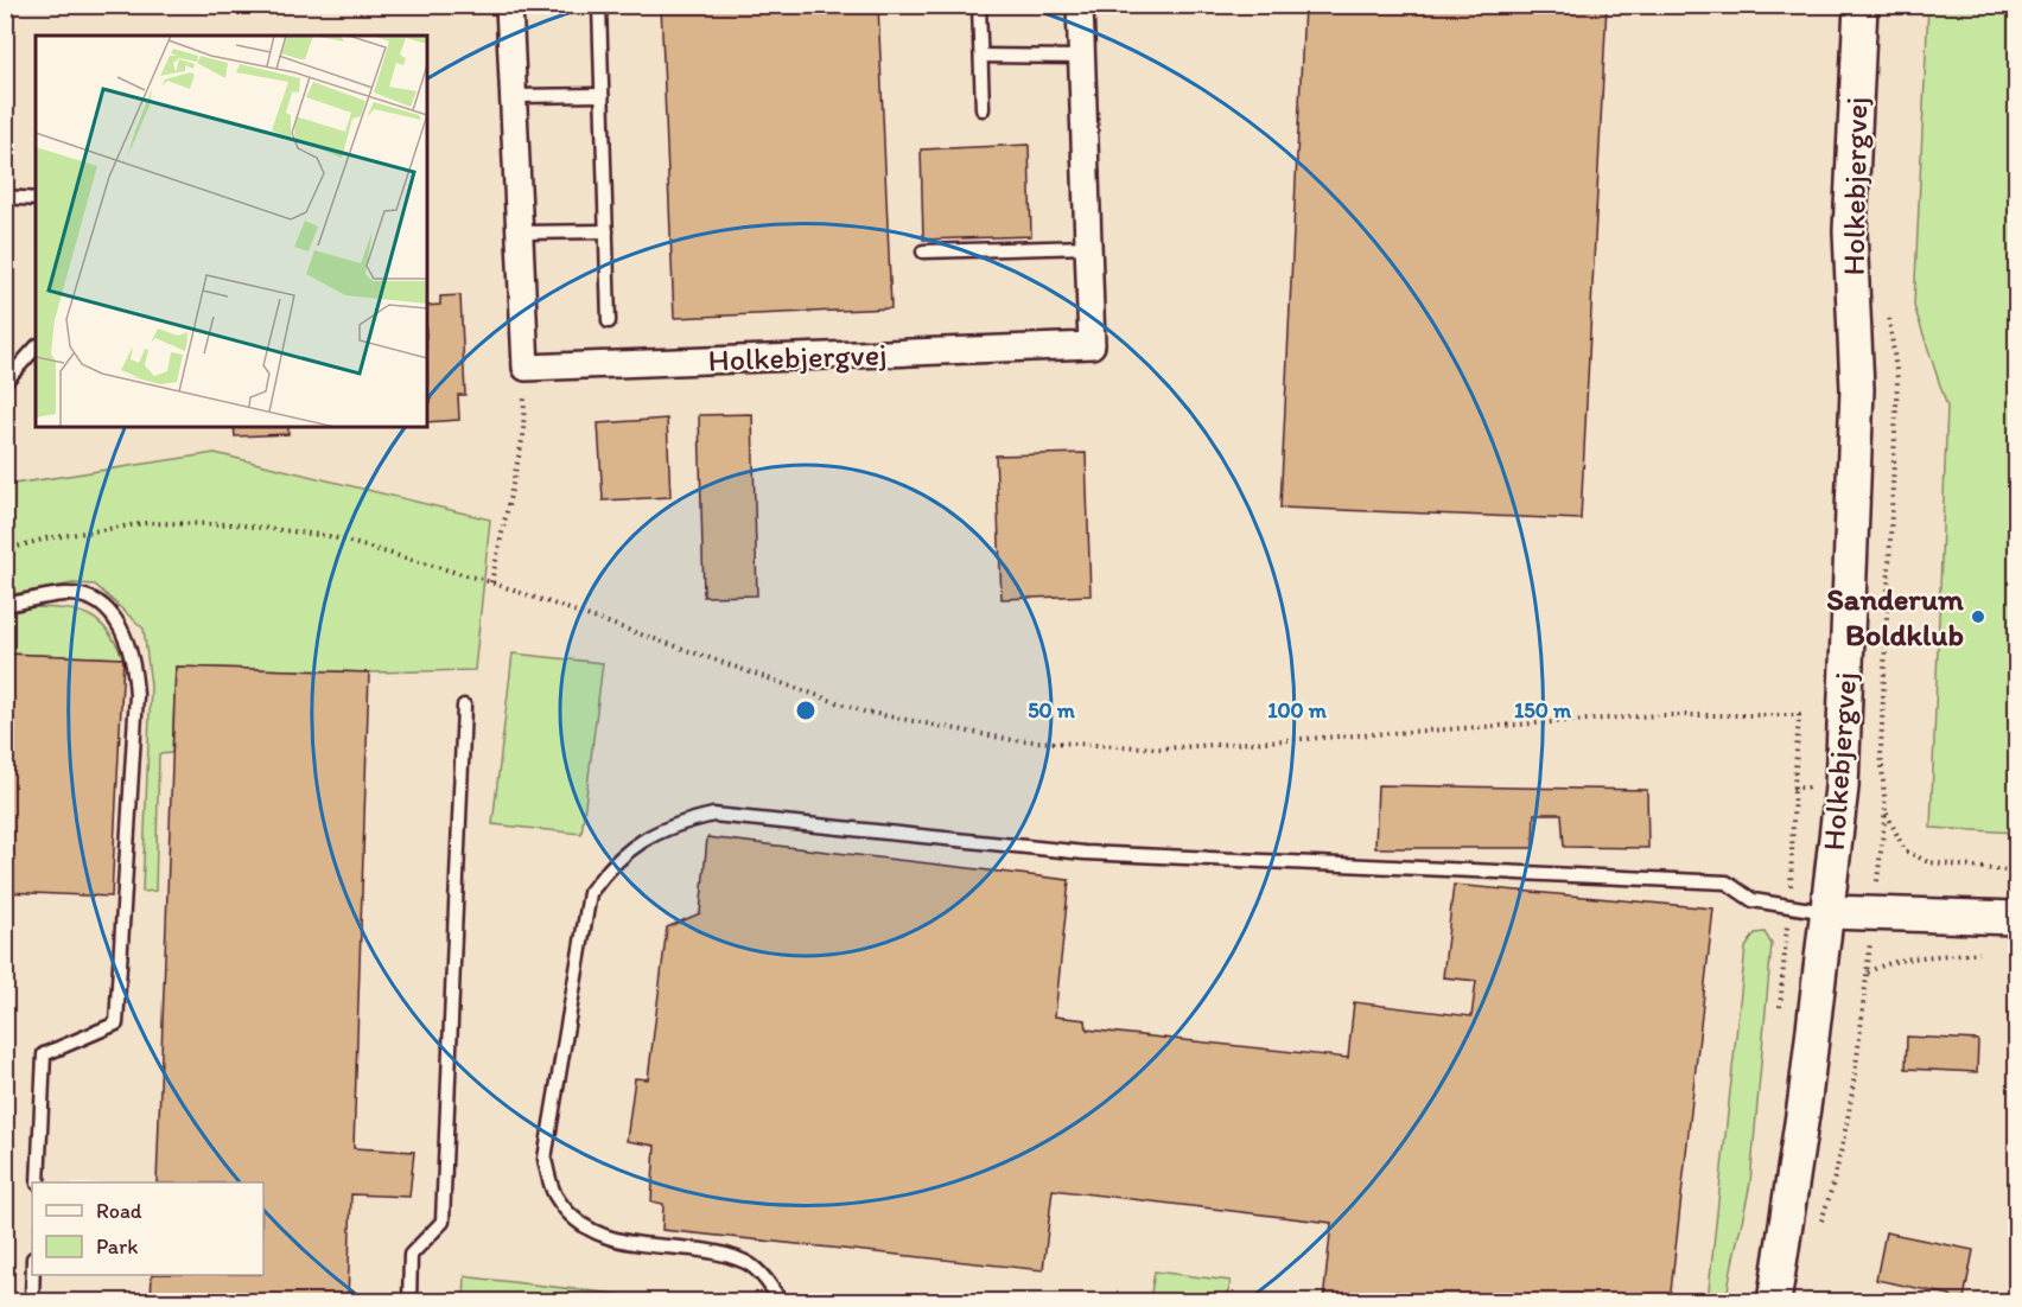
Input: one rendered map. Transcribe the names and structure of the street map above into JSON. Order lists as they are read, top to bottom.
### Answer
{
  "streets": {
    "street": ["Holkebjergvej"]
  },
  "places": ["Sanderum Boldklub"],
  "legend": ["Road", "Park"],
  "rings": ["50 m", "100 m", "150 m"]
}
